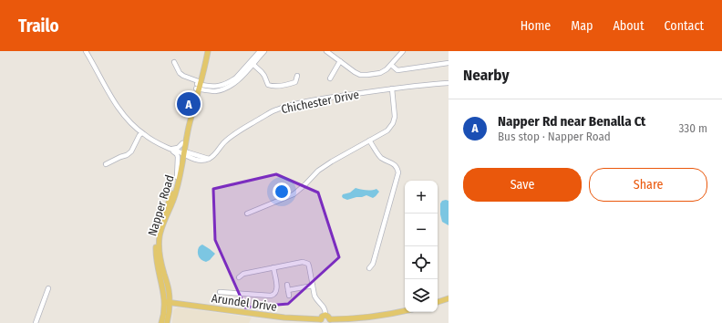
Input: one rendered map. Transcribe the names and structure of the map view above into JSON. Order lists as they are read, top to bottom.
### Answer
{
  "streets": {
    "main road": ["Napper Road", "Arundel Drive"],
    "street": ["Chichester Drive"]
  },
  "crossings": [
    ["Chichester Drive", "Napper Road"],
    ["Napper Road", "Arundel Drive"]
  ],
  "page": {
    "header": "Trailo",
    "nav": [
      "Home",
      "Map",
      "About",
      "Contact"
    ],
    "heading": "Nearby",
    "pins": "A",
    "list": [
      {
        "mark": "A",
        "name": "Napper Rd near Benalla Ct",
        "note": "Bus stop · Napper Road",
        "value": "330 m"
      }
    ],
    "buttons": ["Save", "Share"],
    "map_buttons": ["+", "−"]
  }
}
